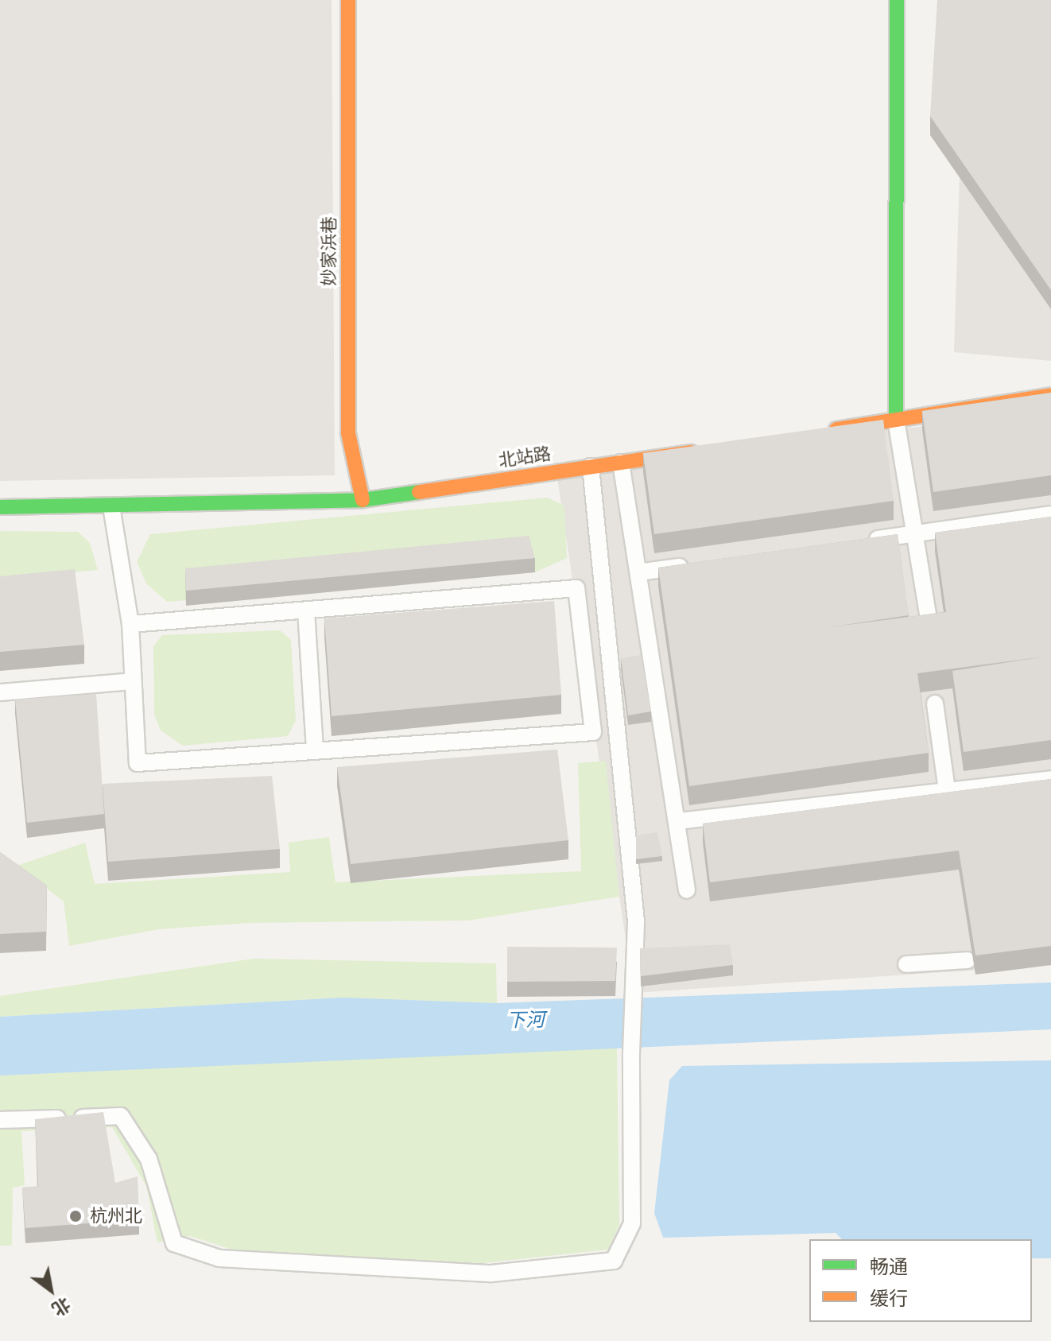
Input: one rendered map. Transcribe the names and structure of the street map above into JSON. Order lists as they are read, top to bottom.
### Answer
{
  "streets": {
    "street": ["妙家浜巷", "北站路"]
  },
  "crossings": [
    ["妙家浜巷", "北站路"]
  ],
  "water": ["下河"],
  "places": ["杭州北"],
  "legend": ["畅通", "缓行"],
  "north": "bottom right"
}
